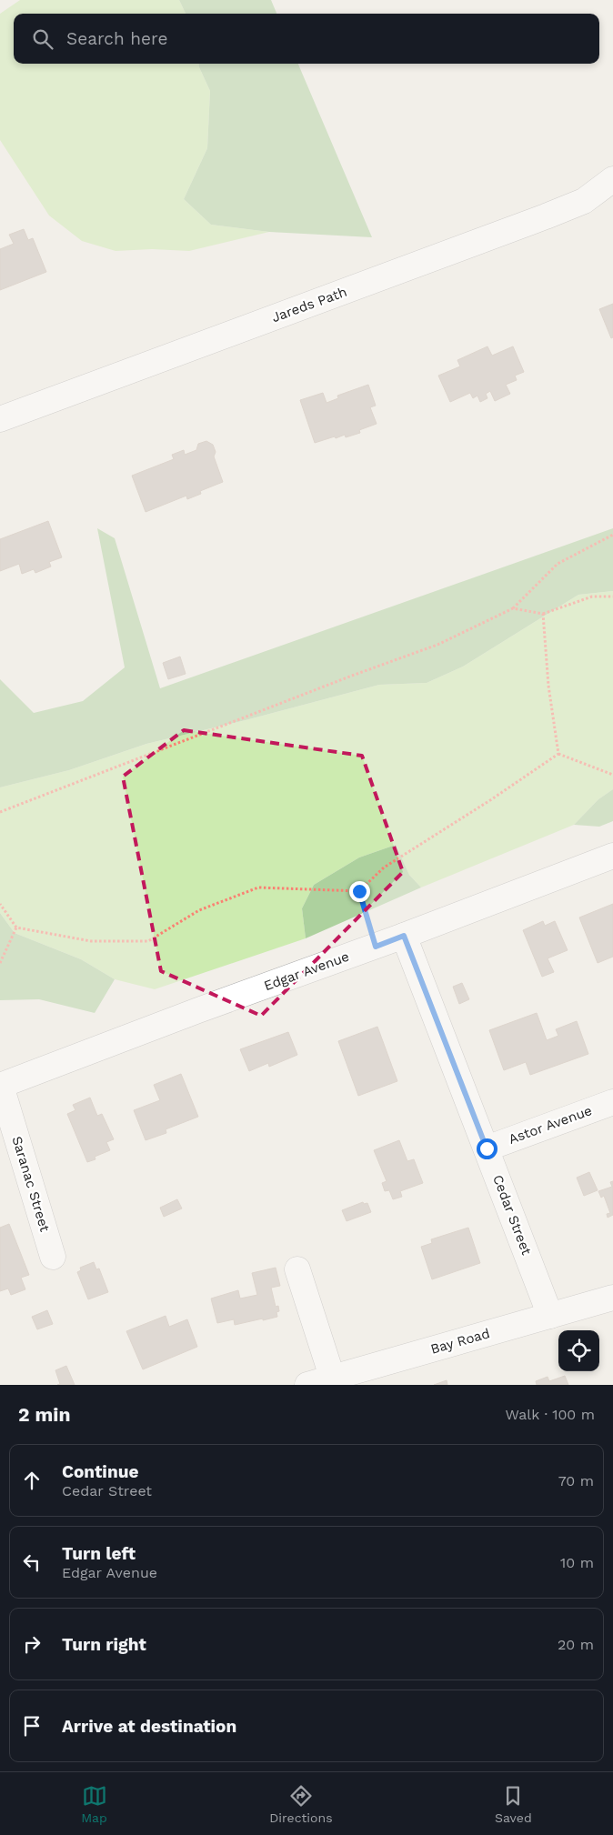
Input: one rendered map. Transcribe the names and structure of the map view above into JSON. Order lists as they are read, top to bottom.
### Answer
{
  "streets": {
    "street": [
      "Jareds Path",
      "Edgar Avenue",
      "Astor Avenue",
      "Saranac Street",
      "Cedar Street",
      "Bay Road"
    ]
  },
  "crossings": [
    ["Edgar Avenue", "Saranac Street"],
    ["Edgar Avenue", "Cedar Street"],
    ["Astor Avenue", "Cedar Street"],
    ["Cedar Street", "Bay Road"]
  ],
  "page": {
    "search": "Search here",
    "heading": ["2 min", "Walk · 100 m"],
    "list": [
      ["Continue", "Cedar Street", "70 m"],
      ["Turn left", "Edgar Avenue", "10 m"],
      ["Turn right", "20 m"],
      "Arrive at destination"
    ],
    "nav": ["Map", "Directions", "Saved"]
  }
}
